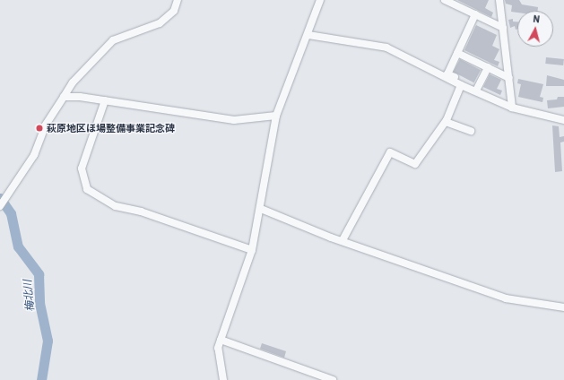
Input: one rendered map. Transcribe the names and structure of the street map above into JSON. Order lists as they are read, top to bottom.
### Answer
{
  "water": ["梅北川"],
  "places": ["萩原地区ほ場整備事業記念碑"],
  "north": "top"
}
